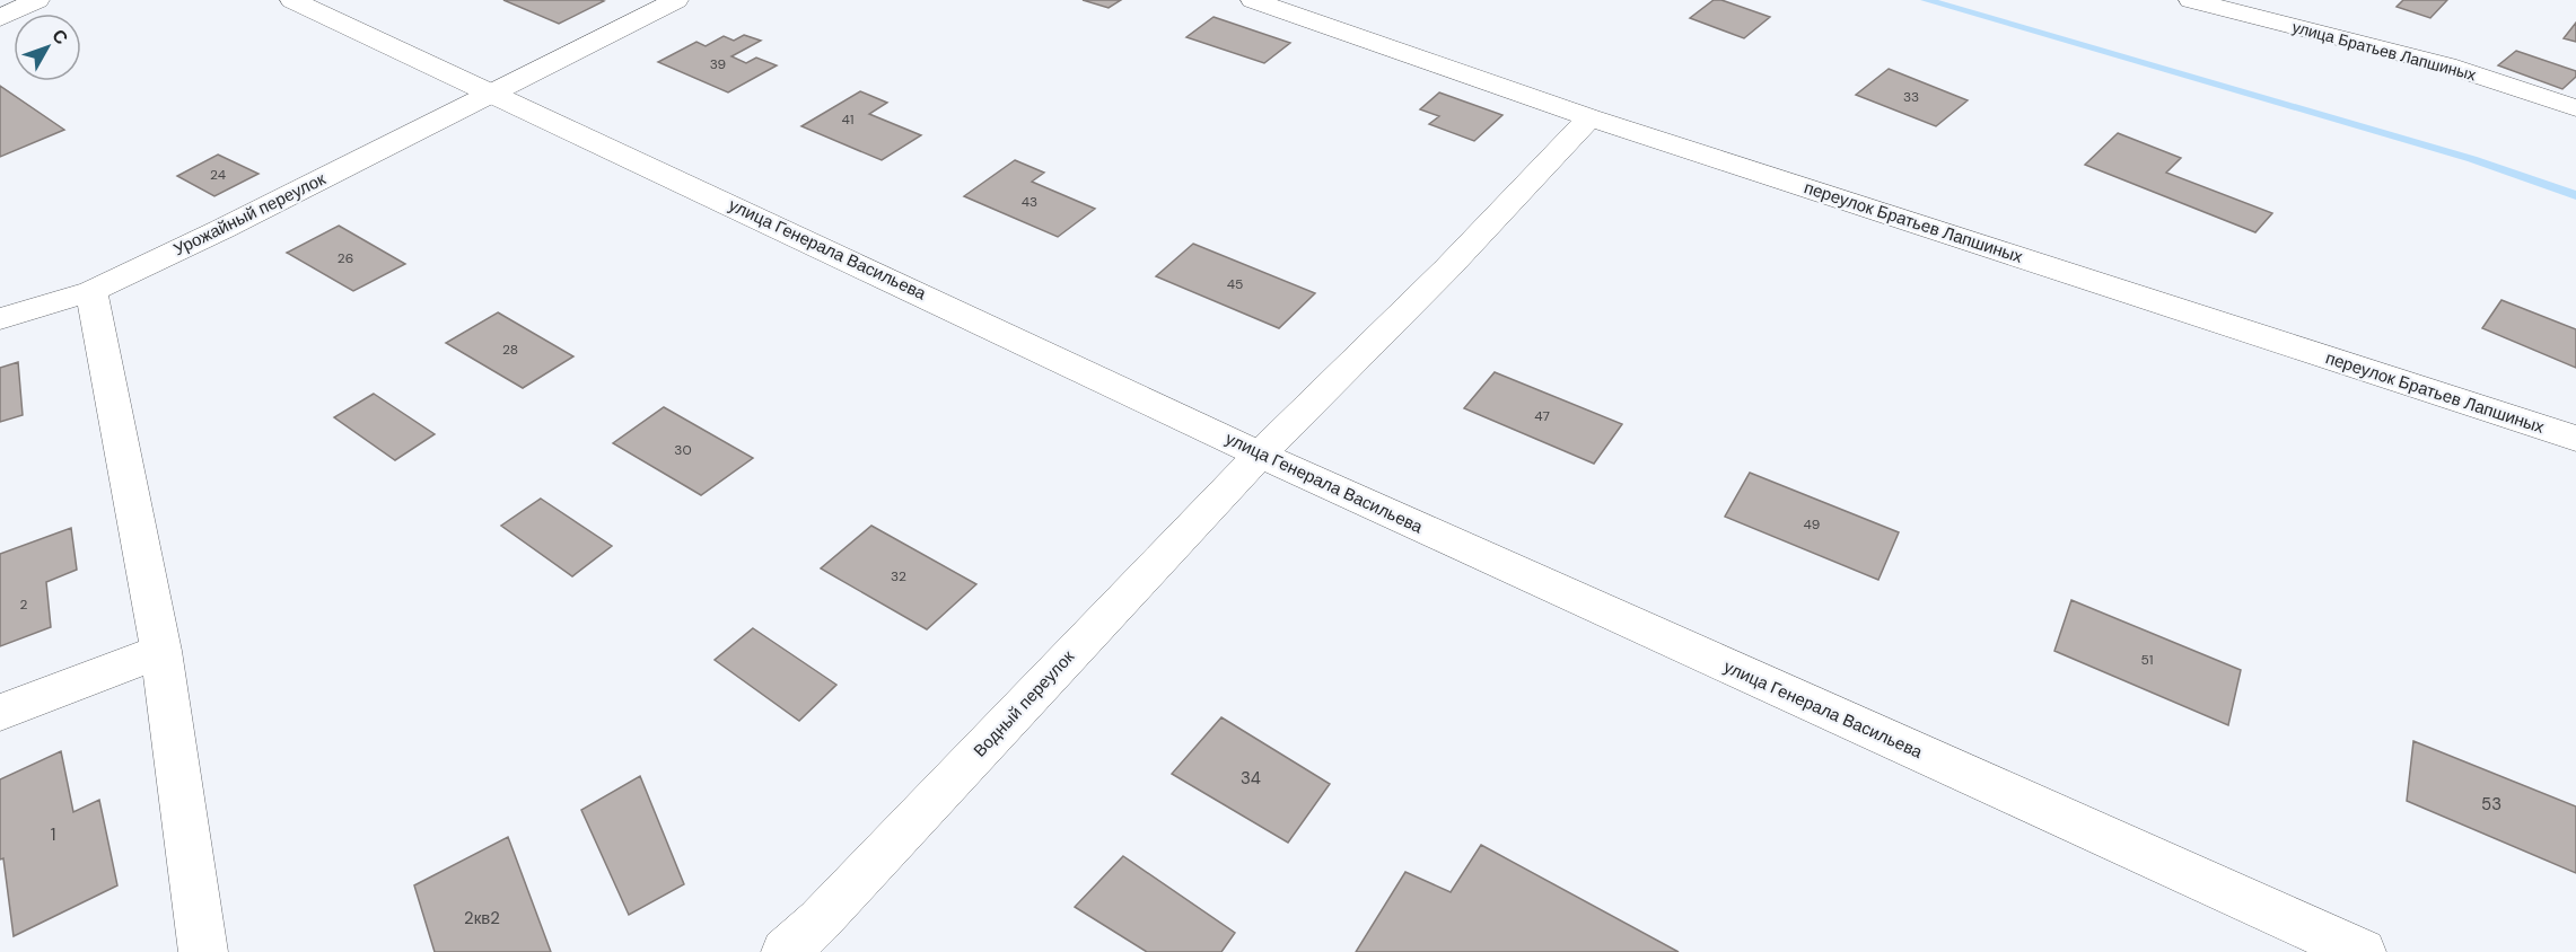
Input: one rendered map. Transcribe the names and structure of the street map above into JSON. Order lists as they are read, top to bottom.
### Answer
{
  "streets": {
    "street": [
      "улица Братьев Лапшиных",
      "Урожайный переулок",
      "переулок Братьев Лапшиных",
      "улица Генерала Васильева",
      "Водный переулок"
    ]
  },
  "crossings": [
    ["Урожайный переулок", "улица Генерала Васильева"],
    ["переулок Братьев Лапшиных", "Водный переулок"],
    ["улица Генерала Васильева", "Водный переулок"]
  ],
  "house_numbers": [
    "39",
    "33",
    "41",
    "24",
    "43",
    "26",
    "45",
    "28",
    "47",
    "30",
    "49",
    "32",
    "2",
    "51",
    "34",
    "53",
    "1",
    "2кв2"
  ],
  "north": "top right"
}
